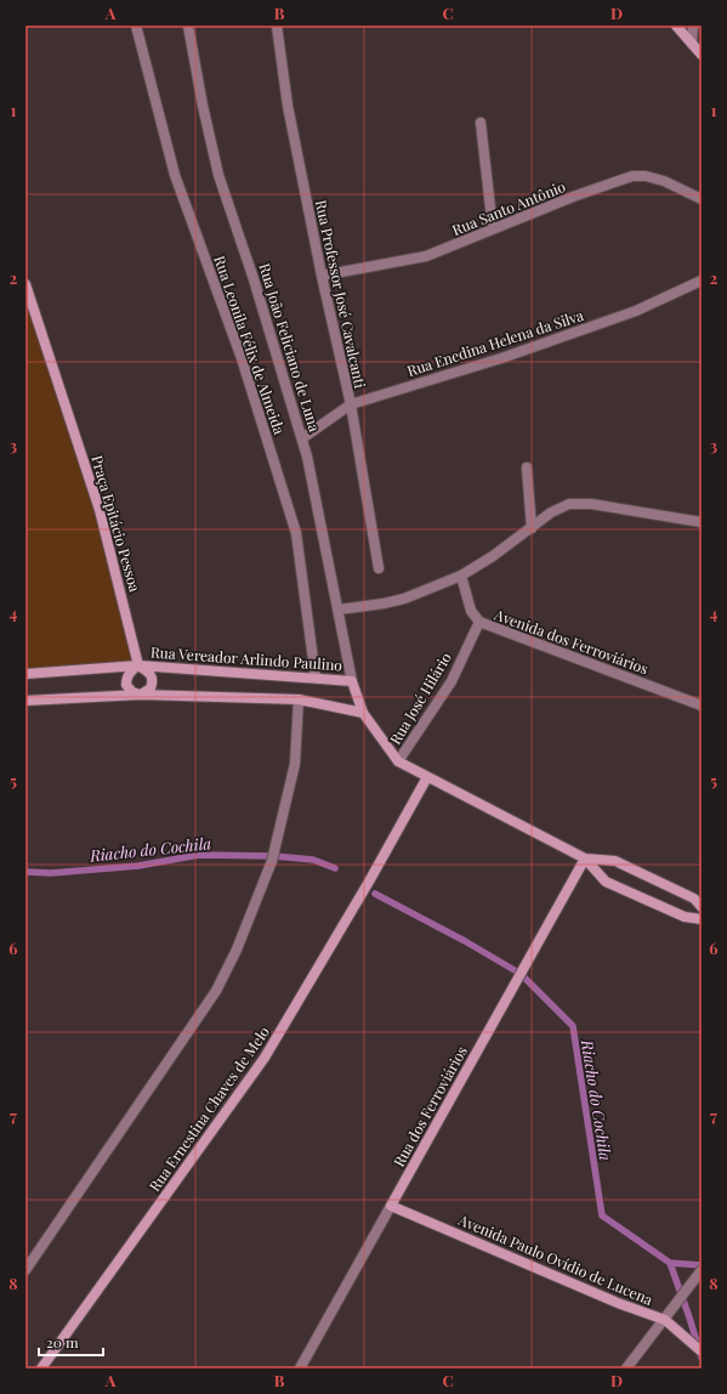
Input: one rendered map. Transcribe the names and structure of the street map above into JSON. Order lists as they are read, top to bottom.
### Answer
{
  "streets": {
    "street": [
      "Rua Santo Antônio",
      "Rua Professor José Cavalcanti",
      "Rua Enedina Helena da Silva",
      "Rua Leonila Félix de Almeida",
      "Rua João Feliciano de Luna",
      "Praça Epitácio Pessoa",
      "Avenida dos Ferroviários",
      "Rua Vereador Arlindo Paulino",
      "Rua José Hilário",
      "Rua dos Ferroviários",
      "Rua Ernestina Chaves de Melo",
      "Avenida Paulo Ovídio de Lucena"
    ]
  },
  "crossings": [
    ["Rua Santo Antônio", "Rua Professor José Cavalcanti"],
    ["Rua Professor José Cavalcanti", "Rua Enedina Helena da Silva"],
    ["Rua Enedina Helena da Silva", "Rua João Feliciano de Luna"],
    ["Rua Leonila Félix de Almeida", "Rua Vereador Arlindo Paulino"],
    ["Rua João Feliciano de Luna", "Rua Vereador Arlindo Paulino"],
    ["Praça Epitácio Pessoa", "Rua Vereador Arlindo Paulino"],
    ["Avenida dos Ferroviários", "Rua José Hilário"],
    ["Rua dos Ferroviários", "Avenida Paulo Ovídio de Lucena"]
  ],
  "water": ["Riacho do Cochila"],
  "scale_bar": "20 m",
  "grid": {
    "columns": [
      "A",
      "B",
      "C",
      "D"
    ],
    "rows": [
      "1",
      "2",
      "3",
      "4",
      "5",
      "6",
      "7",
      "8"
    ]
  }
}
